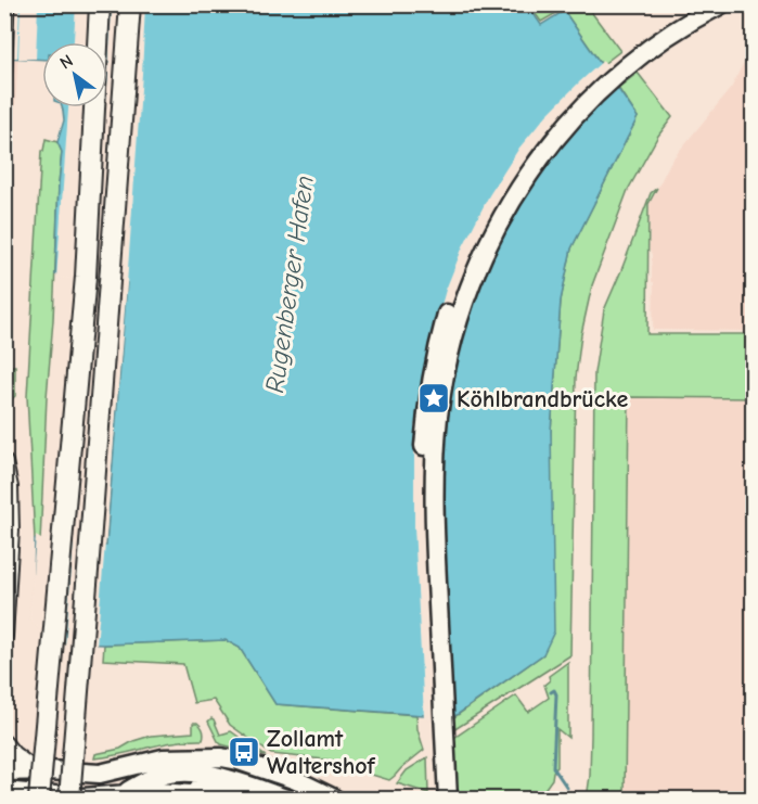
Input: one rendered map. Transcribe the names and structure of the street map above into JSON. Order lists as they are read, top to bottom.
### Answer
{
  "water": ["Rugenberger Hafen"],
  "places": {
    "place": ["Köhlbrandbrücke"],
    "bus stop": ["Zollamt Waltershof"]
  },
  "north": "top left"
}
